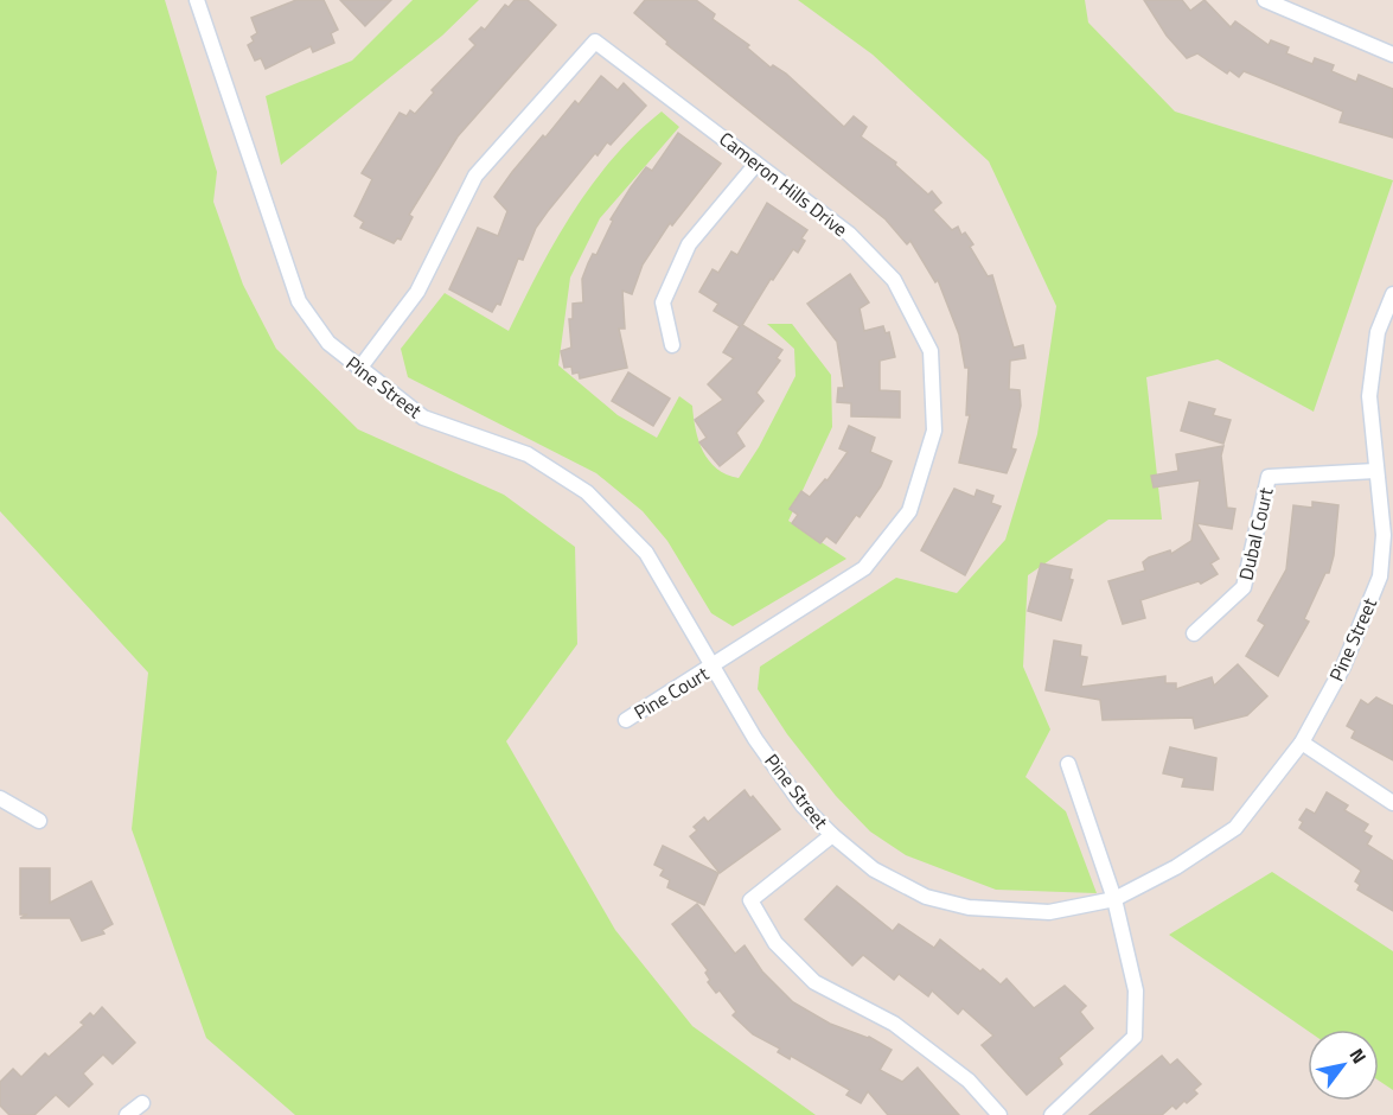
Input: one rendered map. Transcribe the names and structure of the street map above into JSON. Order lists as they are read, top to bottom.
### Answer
{
  "streets": {
    "street": [
      "Cameron Hills Drive",
      "Pine Street",
      "Dubal Court",
      "Pine Court"
    ]
  },
  "crossings": [
    ["Cameron Hills Drive", "Pine Street"],
    ["Cameron Hills Drive", "Pine Court"],
    ["Pine Street", "Dubal Court"],
    ["Pine Street", "Pine Court"]
  ],
  "north": "top right"
}
